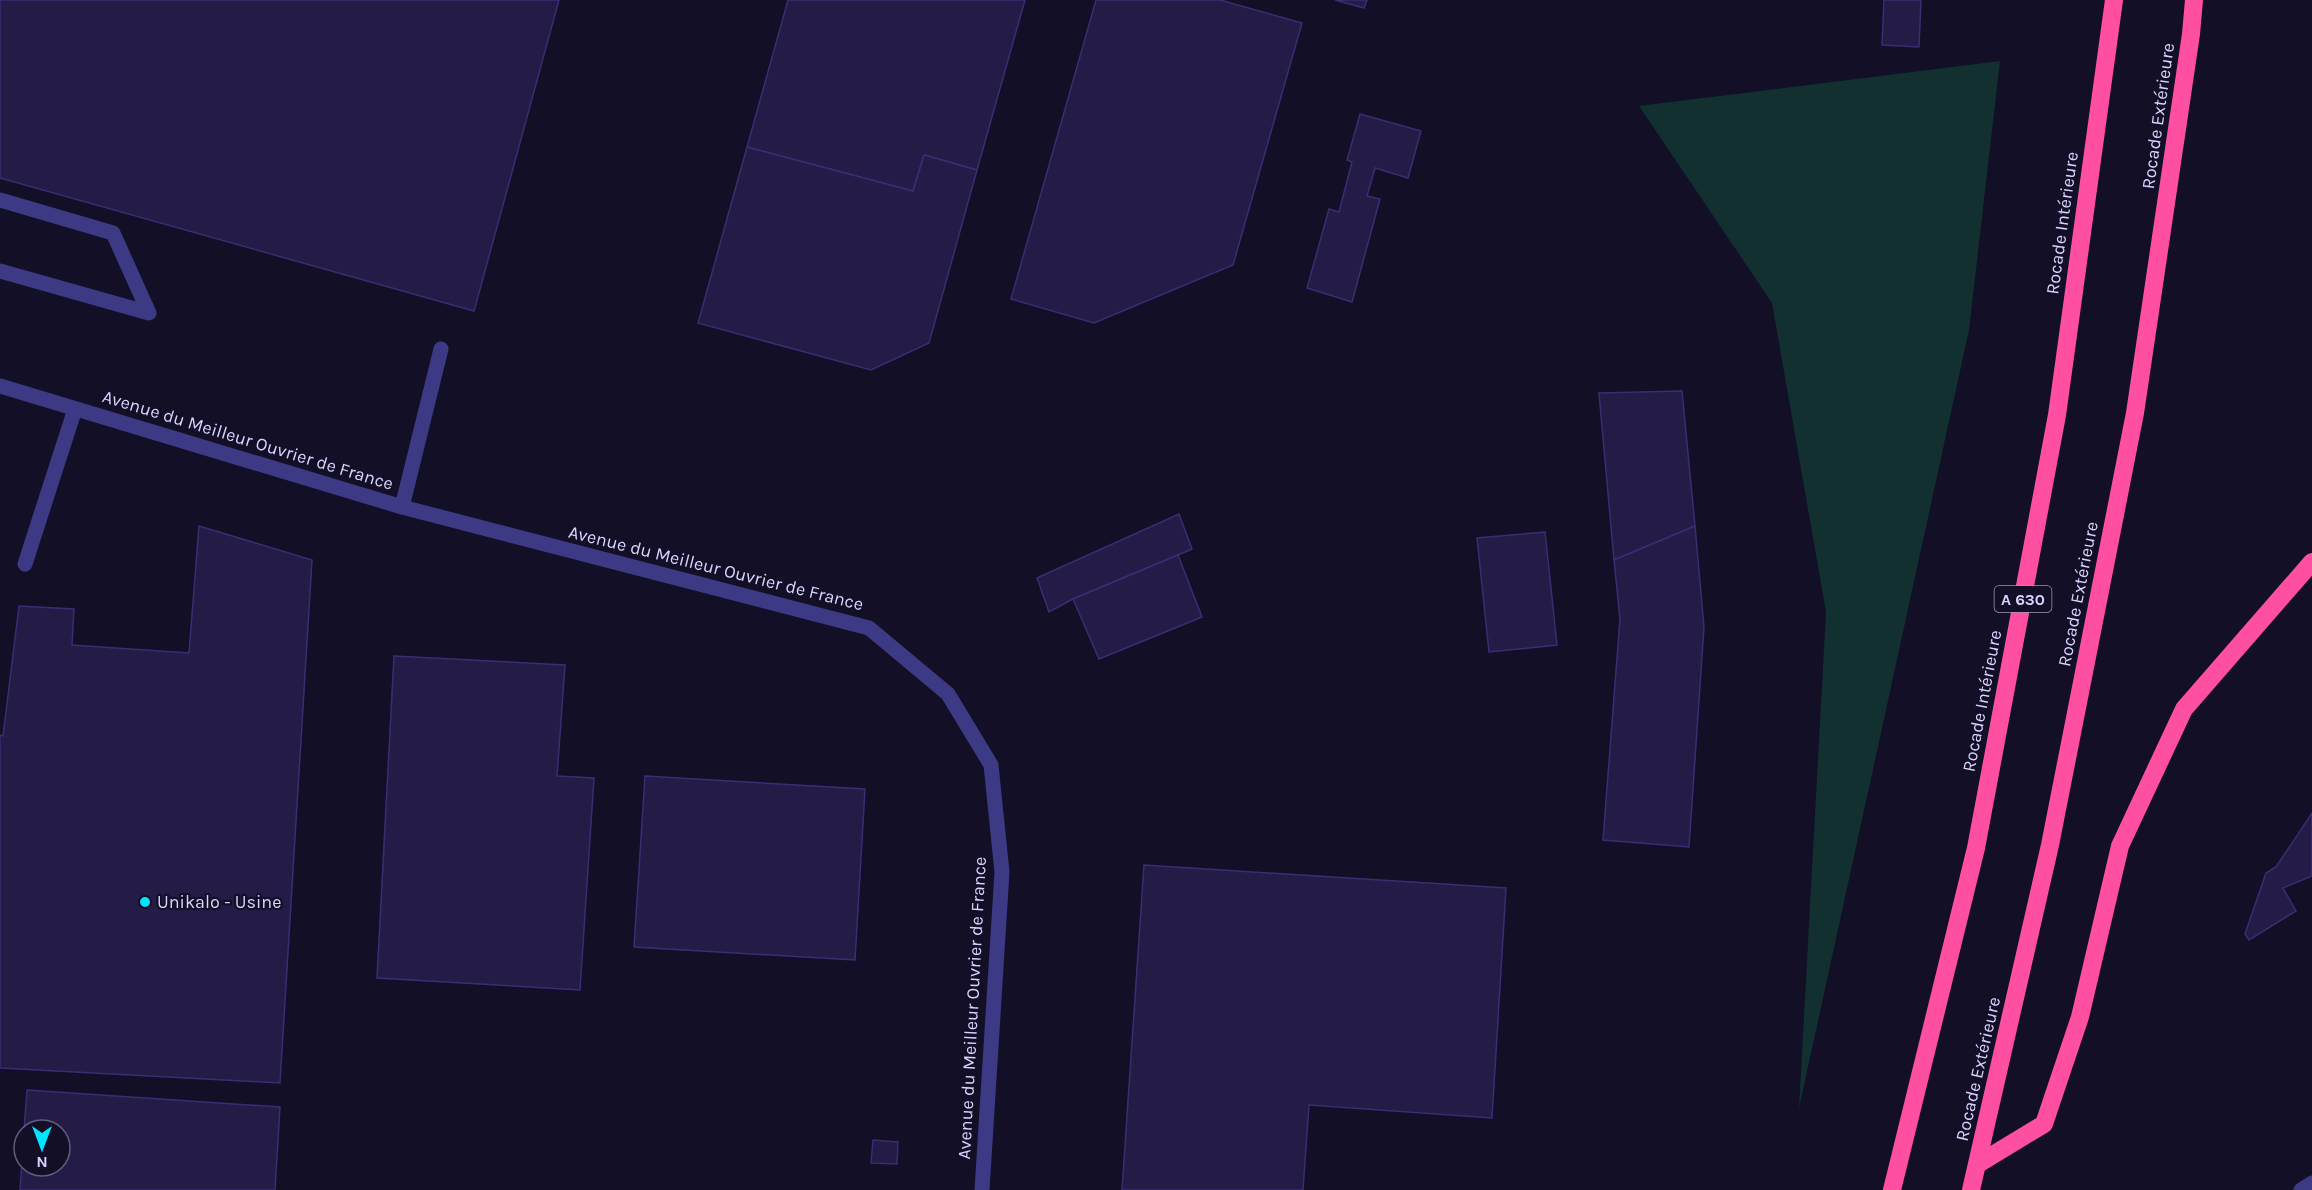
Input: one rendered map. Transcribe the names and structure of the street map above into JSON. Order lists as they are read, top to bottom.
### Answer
{
  "streets": {
    "highway": ["Rocade Extérieure", "Rocade Intérieure", "A 630"],
    "street": ["Avenue du Meilleur Ouvrier de France"]
  },
  "places": ["Unikalo - Usine"],
  "north": "bottom"
}
